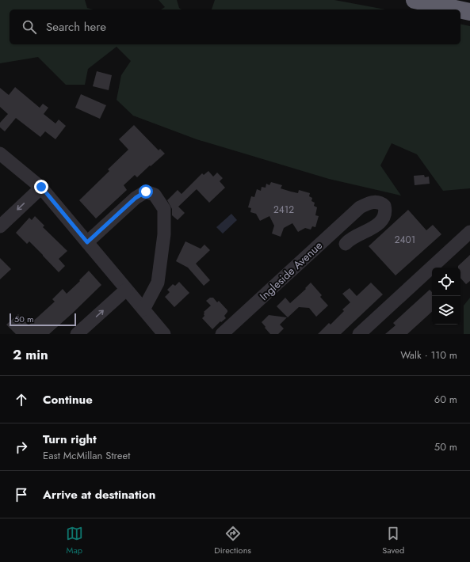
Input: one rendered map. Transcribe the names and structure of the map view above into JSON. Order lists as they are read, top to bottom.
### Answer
{
  "streets": {
    "street": ["Ingleside Avenue"]
  },
  "house_numbers": ["2412", "2401"],
  "scale_bar": "50 m",
  "page": {
    "search": "Search here",
    "scale": "50 m",
    "heading": ["2 min", "Walk · 110 m"],
    "list": [
      ["Continue", "60 m"],
      ["Turn right", "East McMillan Street", "50 m"],
      "Arrive at destination"
    ],
    "nav": ["Map", "Directions", "Saved"]
  }
}
